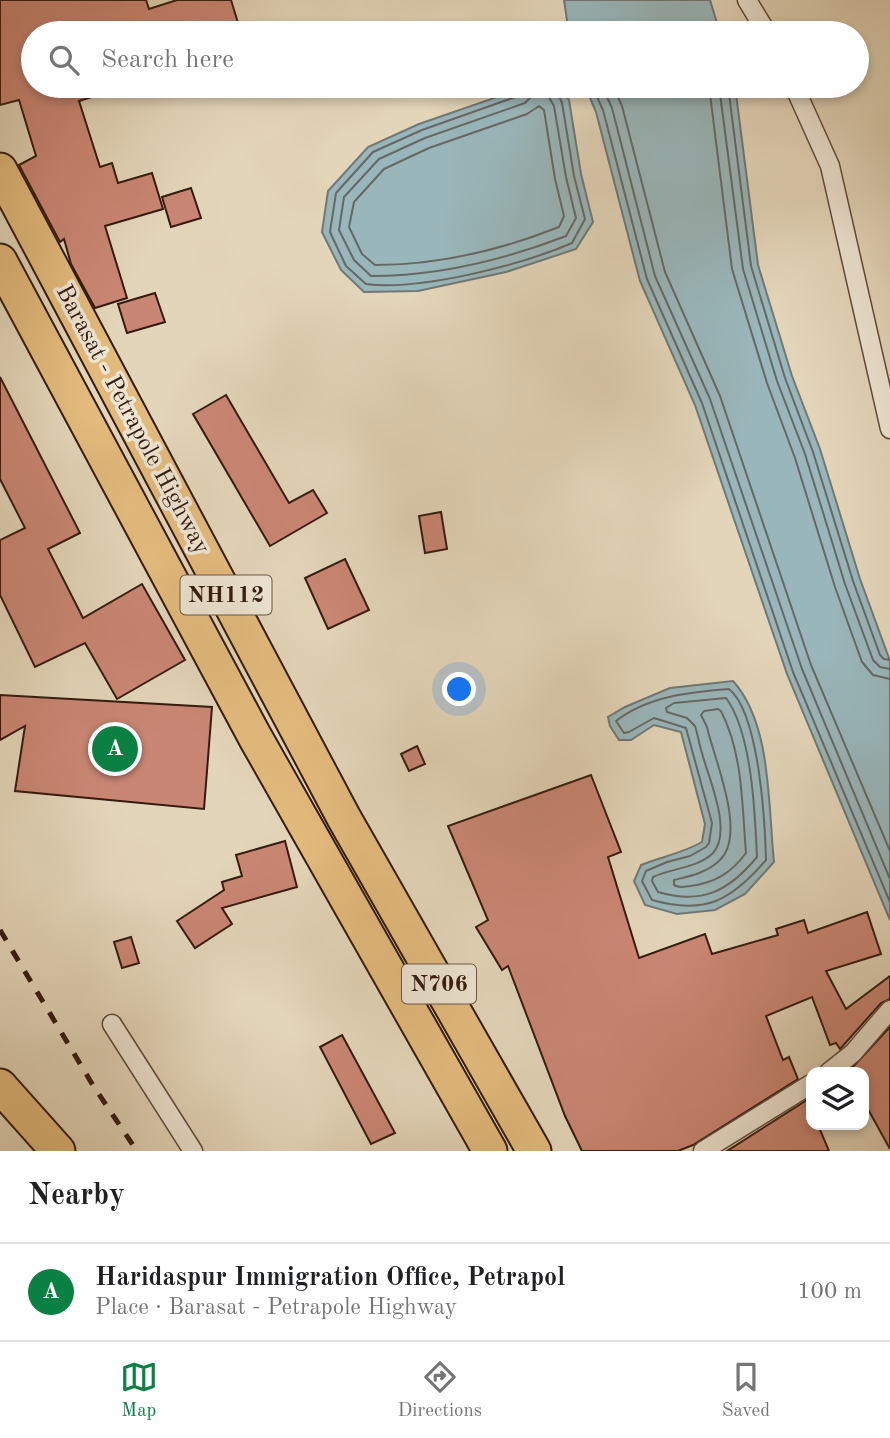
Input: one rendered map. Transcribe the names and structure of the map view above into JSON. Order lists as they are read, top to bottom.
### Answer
{
  "streets": {
    "highway": ["Barasat - Petrapole Highway", "NH112", "N706"]
  },
  "crossings": [
    ["Barasat - Petrapole Highway", "N706"]
  ],
  "page": {
    "search": "Search here",
    "pins": "A",
    "heading": "Nearby",
    "list": [
      {
        "mark": "A",
        "name": "Haridaspur Immigration Office, Petrapol",
        "note": "Place · Barasat - Petrapole Highway",
        "value": "100 m"
      }
    ],
    "nav": ["Map", "Directions", "Saved"]
  }
}
